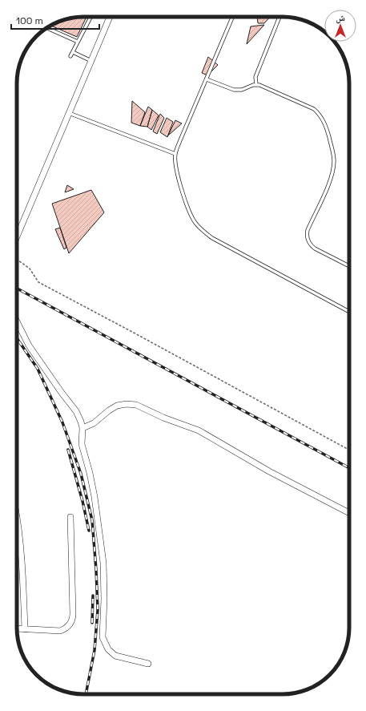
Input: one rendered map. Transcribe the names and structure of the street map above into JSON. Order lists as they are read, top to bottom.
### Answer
{
  "scale_bar": "100 m",
  "north": "top"
}
